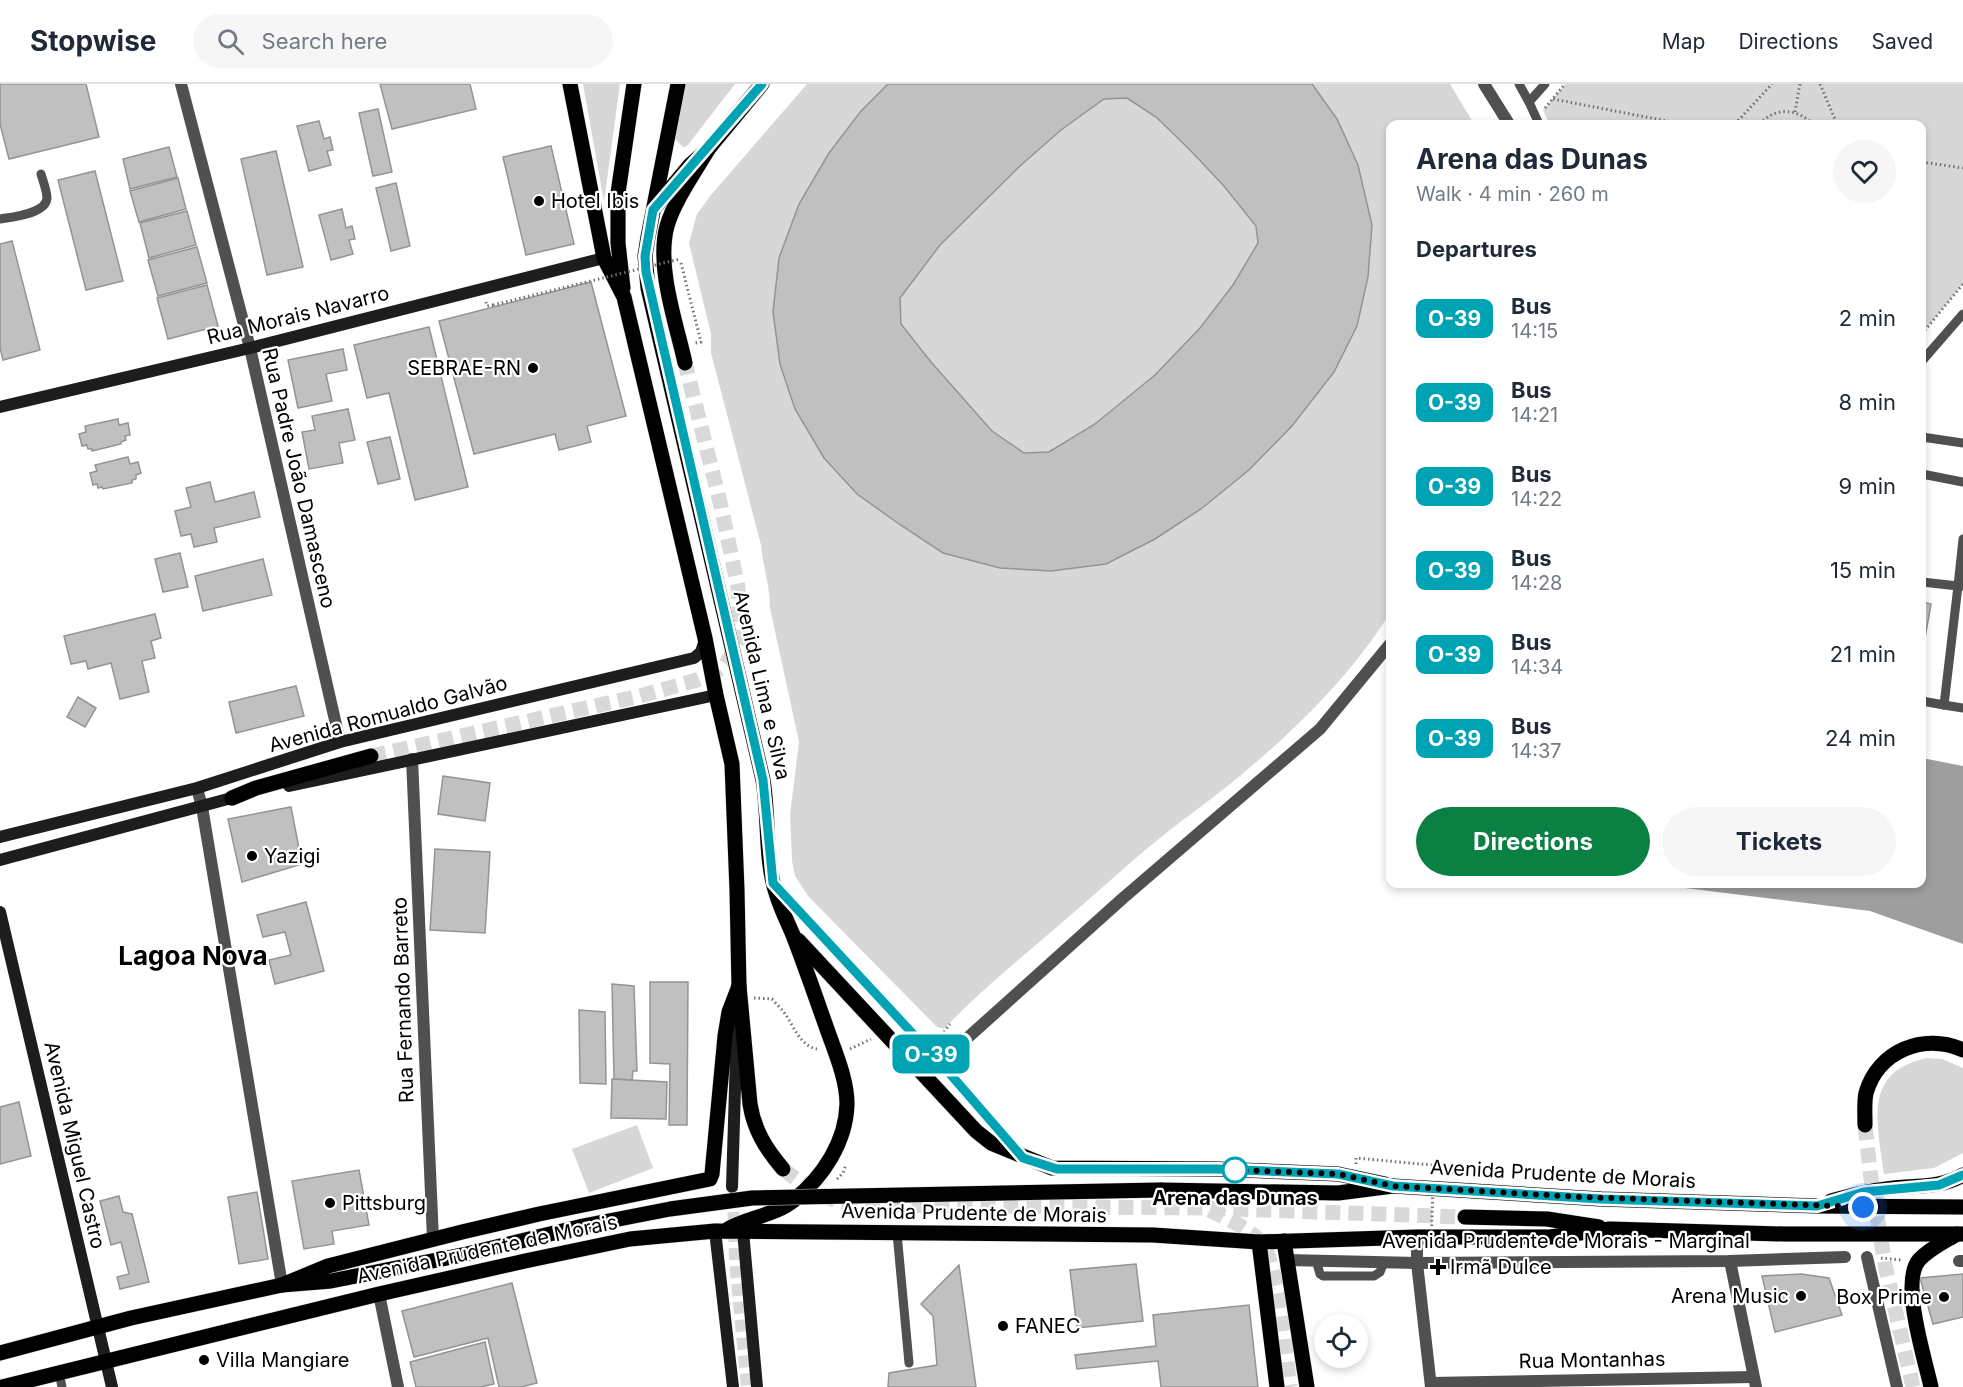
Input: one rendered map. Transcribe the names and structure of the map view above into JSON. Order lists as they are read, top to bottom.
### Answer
{
  "streets": {
    "main road": [
      "Rua Morais Navarro",
      "Avenida Lima e Silva",
      "Avenida Romualdo Galvão",
      "Avenida Miguel Castro",
      "Avenida Prudente de Morais"
    ],
    "street": [
      "Rua Padre João Damasceno",
      "Rua Fernando Barreto",
      "Avenida Prudente de Morais - Marginal",
      "Rua Montanhas"
    ]
  },
  "crossings": [
    ["Rua Morais Navarro", "Rua Padre João Damasceno"],
    ["Rua Padre João Damasceno", "Avenida Romualdo Galvão"],
    ["Avenida Lima e Silva", "Avenida Prudente de Morais"],
    ["Avenida Miguel Castro", "Avenida Prudente de Morais"]
  ],
  "districts": ["Lagoa Nova"],
  "places": {
    "other": [
      "Hotel Ibis",
      "SEBRAE-RN",
      "Yazigi",
      "Arena das Dunas",
      "Pittsburg",
      "Arena Music",
      "Box Prime",
      "FANEC",
      "Villa Mangiare"
    ],
    "health": ["Irmã Dulce"]
  },
  "lines": ["bus line O-39"],
  "page": {
    "header": "Stopwise",
    "search": "Search here",
    "nav": ["Map", "Directions", "Saved"],
    "on_map": "O-39",
    "heading": [
      ["Arena das Dunas", "Walk · 4 min · 260 m"],
      "Departures"
    ],
    "list": [
      {
        "mark": "O-39",
        "name": "Bus",
        "note": "14:15",
        "value": "2 min"
      },
      {
        "mark": "O-39",
        "name": "Bus",
        "note": "14:21",
        "value": "8 min"
      },
      {
        "mark": "O-39",
        "name": "Bus",
        "note": "14:22",
        "value": "9 min"
      },
      {
        "mark": "O-39",
        "name": "Bus",
        "note": "14:28",
        "value": "15 min"
      },
      {
        "mark": "O-39",
        "name": "Bus",
        "note": "14:34",
        "value": "21 min"
      },
      {
        "mark": "O-39",
        "name": "Bus",
        "note": "14:37",
        "value": "24 min"
      }
    ],
    "buttons": ["Directions", "Tickets"]
  }
}
